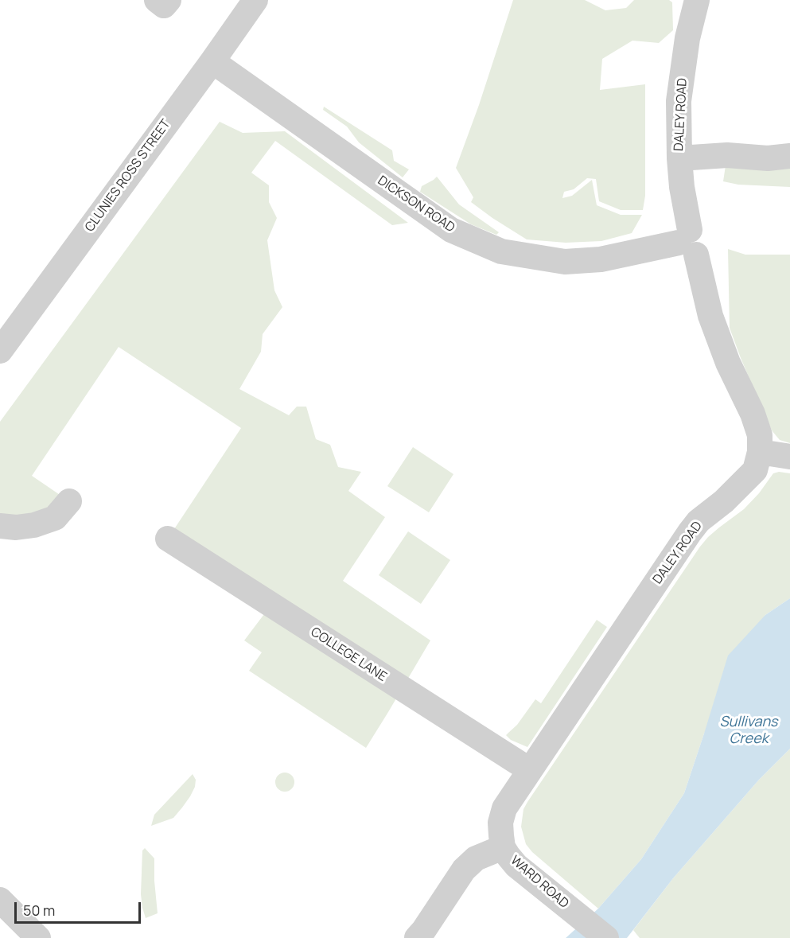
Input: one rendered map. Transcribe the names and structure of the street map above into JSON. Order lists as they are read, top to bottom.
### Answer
{
  "streets": {
    "street": [
      "DALEY ROAD",
      "CLUNIES ROSS STREET",
      "DICKSON ROAD",
      "COLLEGE LANE",
      "WARD ROAD"
    ]
  },
  "crossings": [
    ["DALEY ROAD", "DICKSON ROAD"],
    ["DALEY ROAD", "COLLEGE LANE"],
    ["DALEY ROAD", "WARD ROAD"],
    ["CLUNIES ROSS STREET", "DICKSON ROAD"],
    ["COLLEGE LANE", "WARD ROAD"]
  ],
  "water": ["Sullivans Creek"],
  "scale_bar": "50 m"
}
